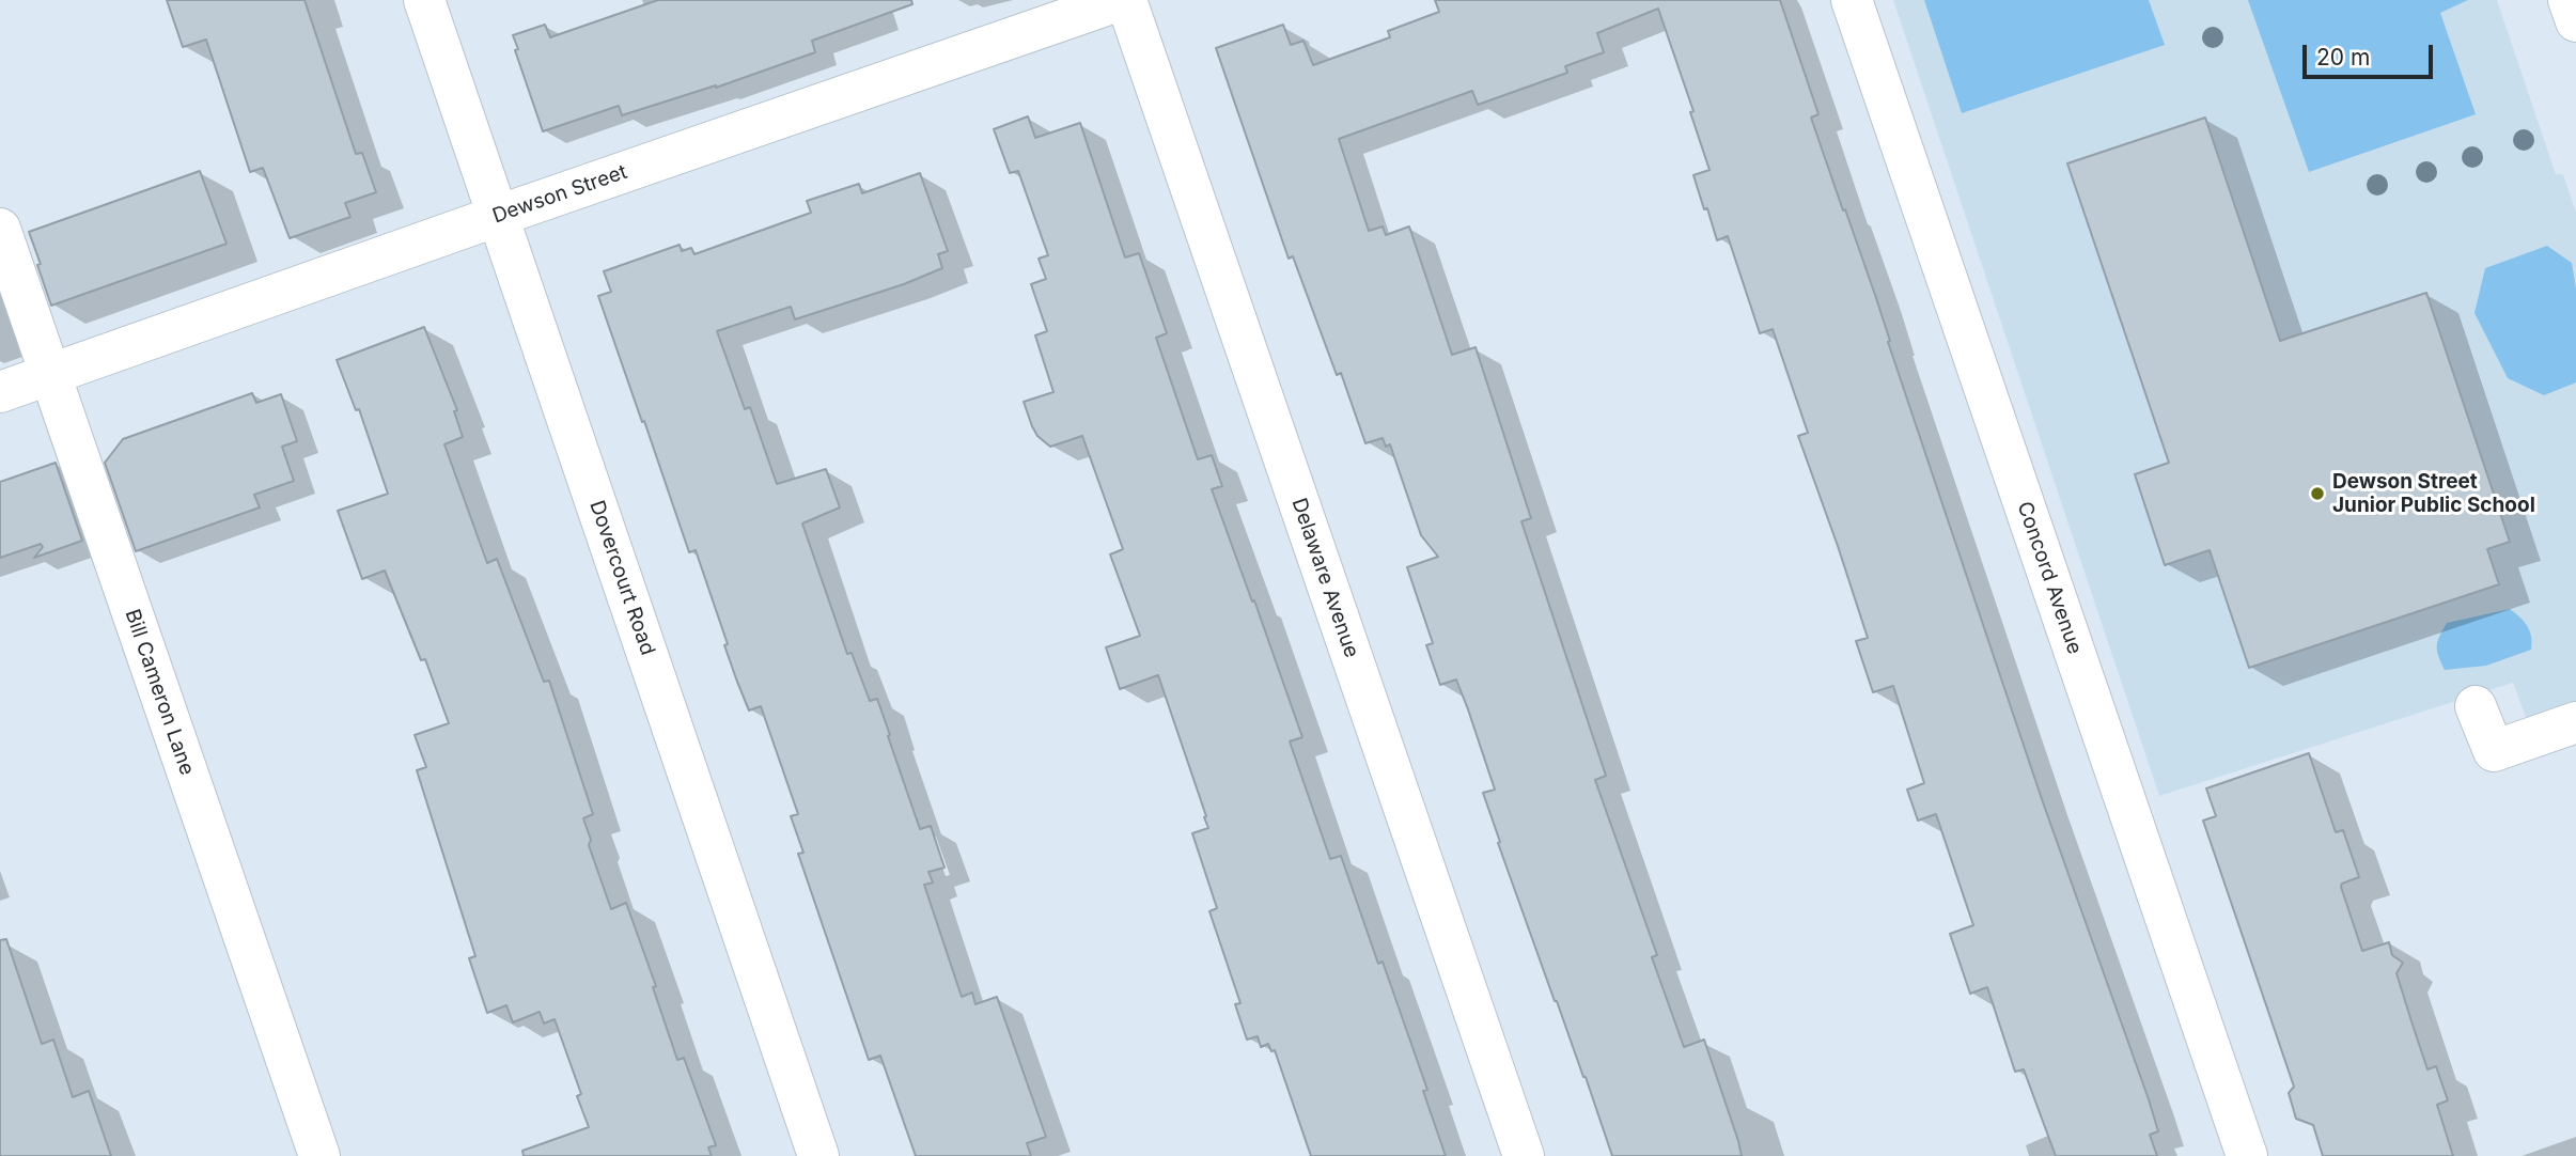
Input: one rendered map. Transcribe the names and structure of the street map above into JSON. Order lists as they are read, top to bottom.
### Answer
{
  "streets": {
    "street": [
      "Dewson Street",
      "Dovercourt Road",
      "Delaware Avenue",
      "Concord Avenue",
      "Bill Cameron Lane"
    ]
  },
  "crossings": [
    ["Dewson Street", "Dovercourt Road"],
    ["Dewson Street", "Bill Cameron Lane"]
  ],
  "places": ["Dewson Street Junior Public School"],
  "scale_bar": "20 m"
}
